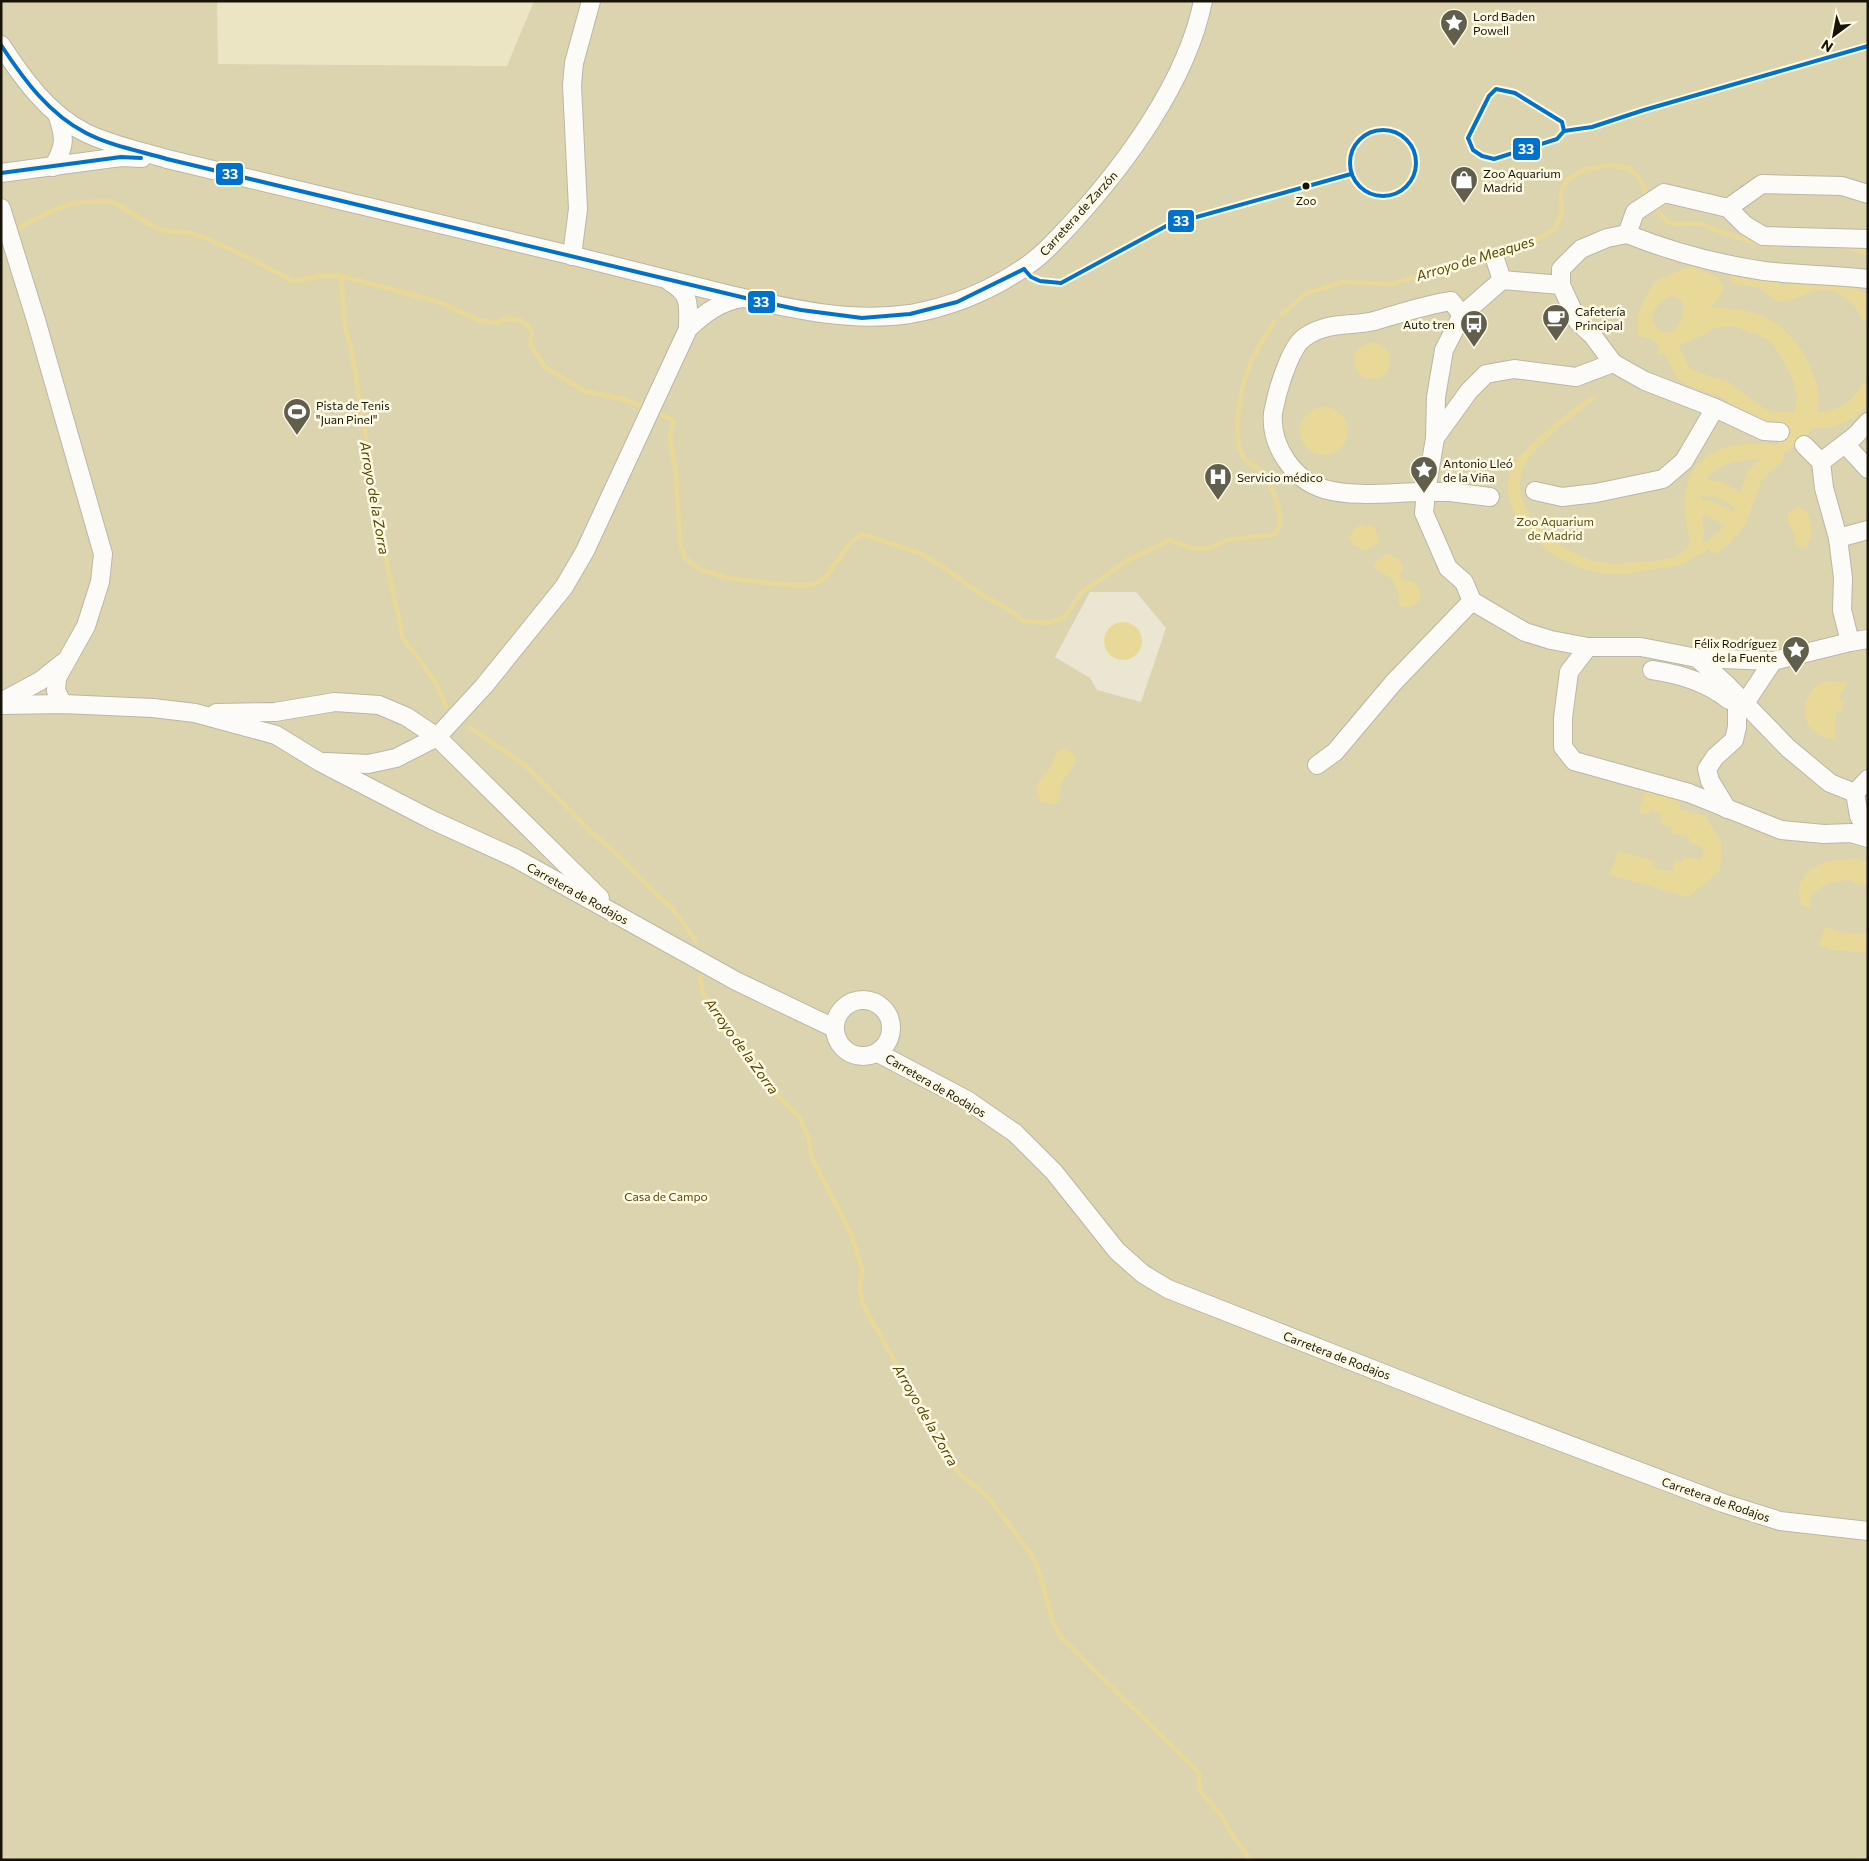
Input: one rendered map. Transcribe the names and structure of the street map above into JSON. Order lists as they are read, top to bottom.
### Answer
{
  "streets": {
    "street": ["Carretera de Zarzón", "Carretera de Rodajos"]
  },
  "water": ["Arroyo de Meaques", "Arroyo de la Zorra"],
  "parks": ["Zoo Aquarium de Madrid", "Casa de Campo"],
  "places": {
    "place": ["Lord Baden Powell", "Antonio Lleó de la Viña", "Félix Rodríguez de la Fuente"],
    "other": ["Zoo"],
    "shop": ["Zoo Aquarium Madrid"],
    "cafe": ["Cafetería Principal"],
    "bus stop": ["Auto tren"],
    "sports": ["Pista de Tenis \"Juan Pinel\""],
    "hospital": ["Servicio médico"]
  },
  "lines": ["transit line 33"],
  "north": "bottom left"
}
